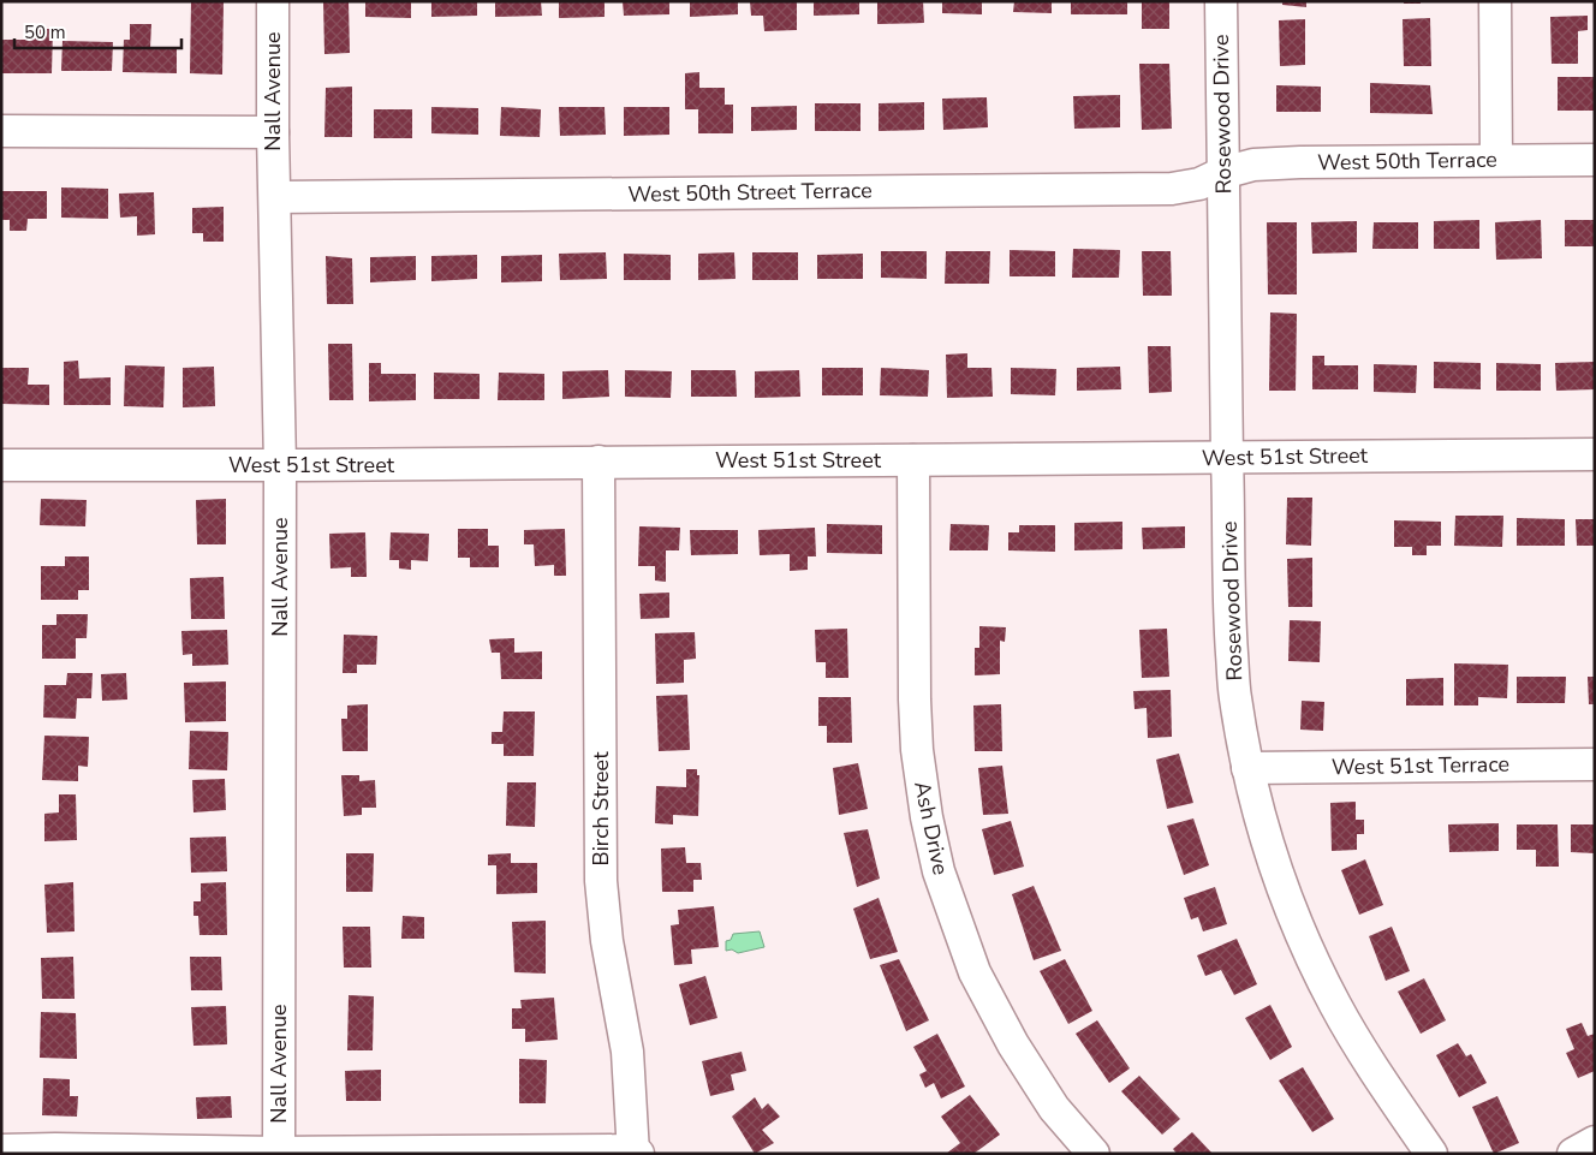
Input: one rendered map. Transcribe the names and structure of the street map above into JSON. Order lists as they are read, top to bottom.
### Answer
{
  "streets": {
    "street": [
      "Nall Avenue",
      "Rosewood Drive",
      "West 50th Terrace",
      "West 50th Street Terrace",
      "West 51st Street",
      "West 51st Terrace",
      "Birch Street",
      "Ash Drive"
    ]
  },
  "crossings": [
    ["Nall Avenue", "West 50th Street Terrace"],
    ["Nall Avenue", "West 51st Street"],
    ["Rosewood Drive", "West 50th Terrace"],
    ["Rosewood Drive", "West 50th Street Terrace"],
    ["Rosewood Drive", "West 51st Street"],
    ["Rosewood Drive", "West 51st Terrace"],
    ["West 50th Terrace", "West 50th Street Terrace"],
    ["West 51st Street", "Birch Street"],
    ["West 51st Street", "Ash Drive"]
  ],
  "scale_bar": "50 m"
}
